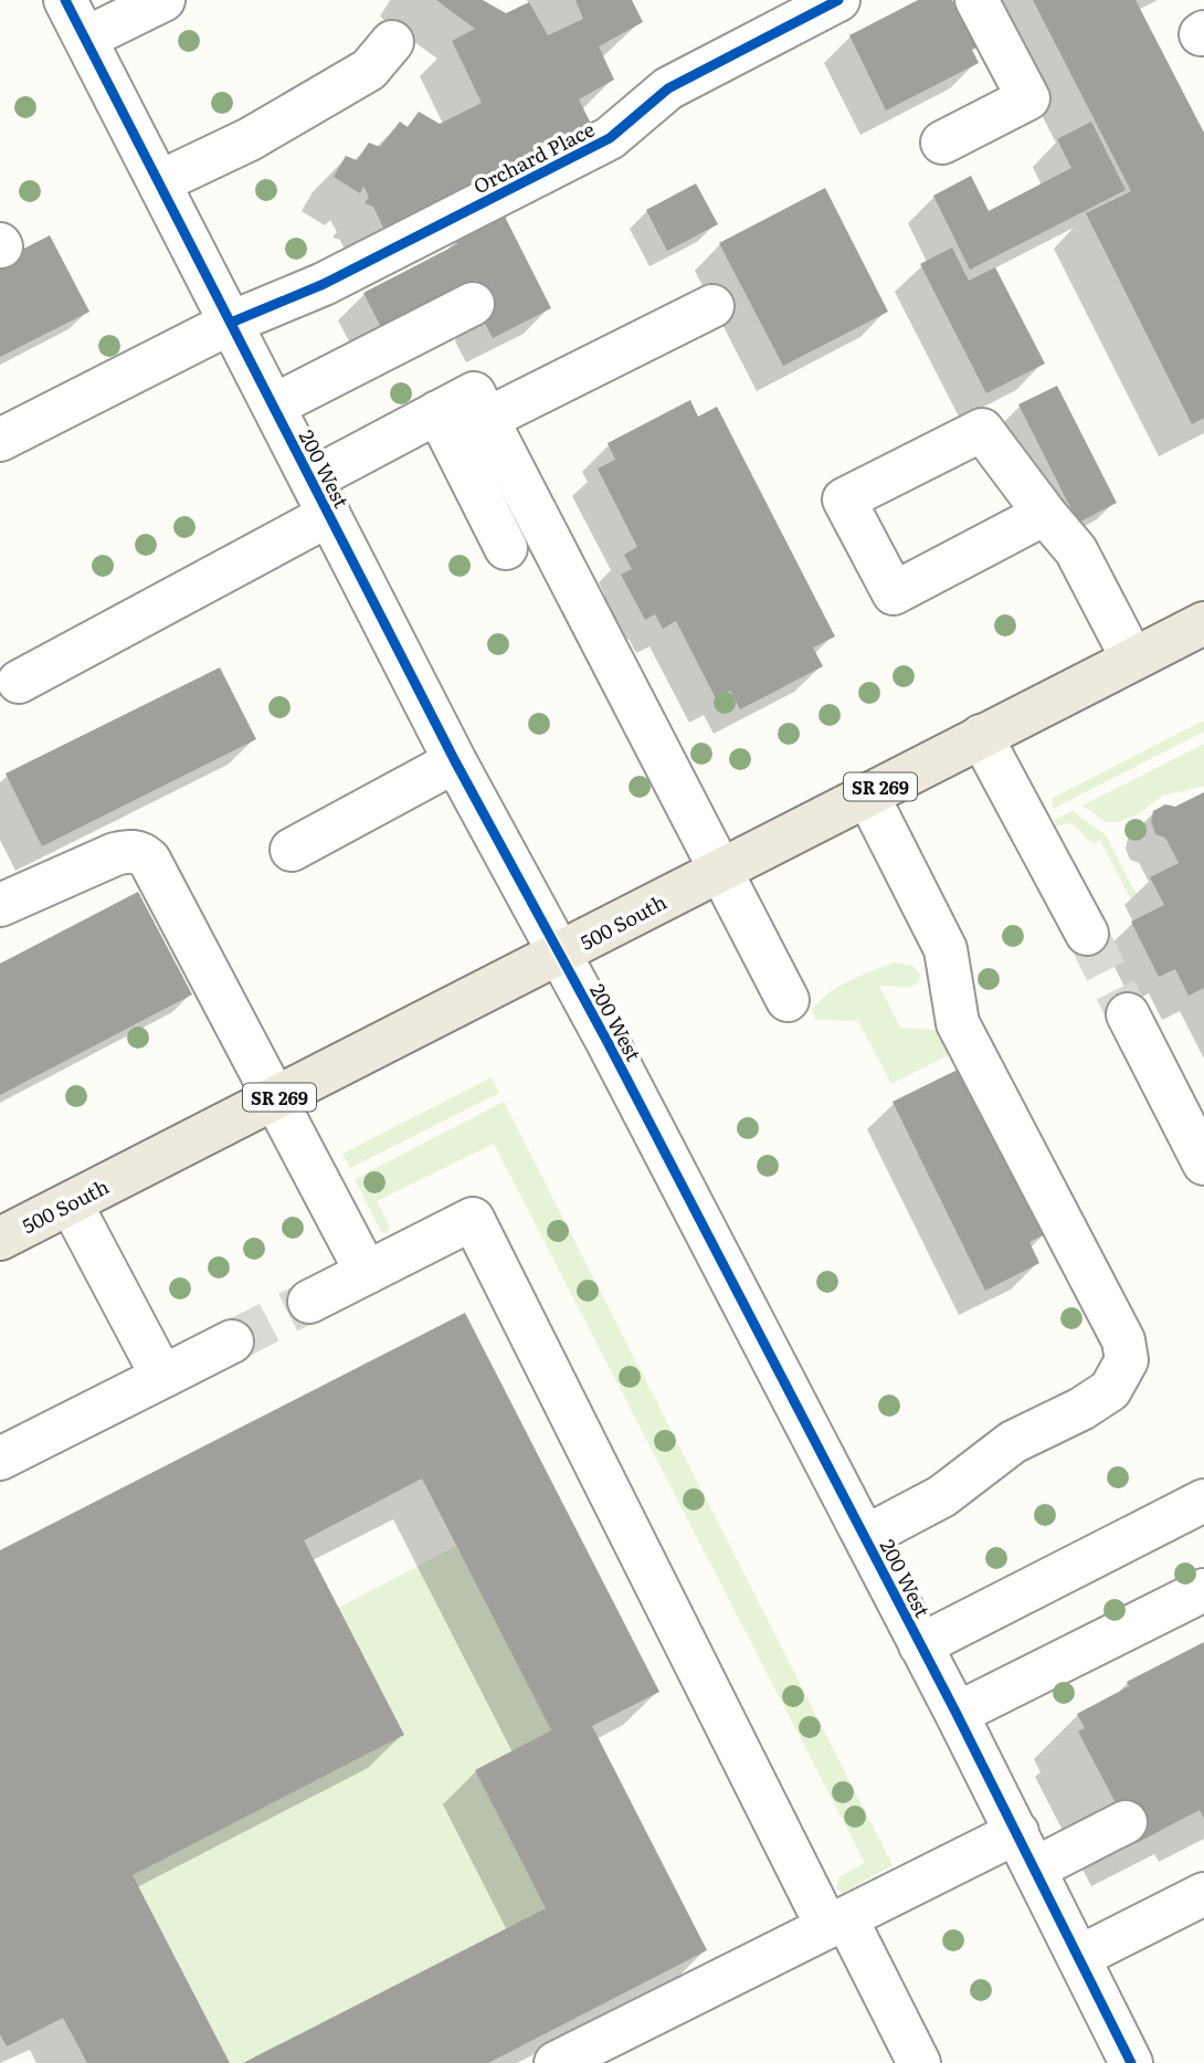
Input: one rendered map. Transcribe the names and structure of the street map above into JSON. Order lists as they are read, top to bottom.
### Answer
{
  "streets": {
    "main road": ["SR 269", "500 South"],
    "street": ["Orchard Place", "200 West"]
  },
  "crossings": [
    ["Orchard Place", "200 West"],
    ["200 West", "500 South"]
  ]
}
